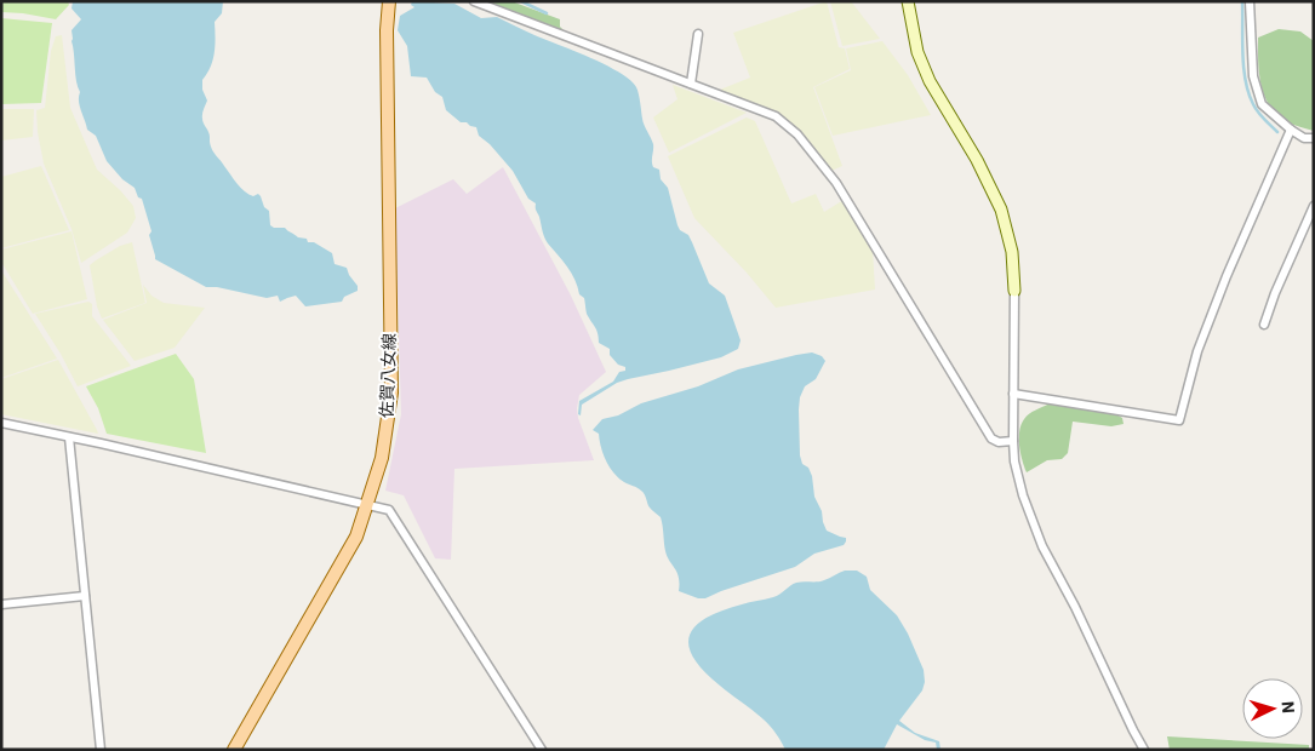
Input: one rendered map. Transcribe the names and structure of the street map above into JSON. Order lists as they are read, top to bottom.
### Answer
{
  "streets": {
    "main road": ["佐賀八女線"]
  },
  "north": "right"
}
